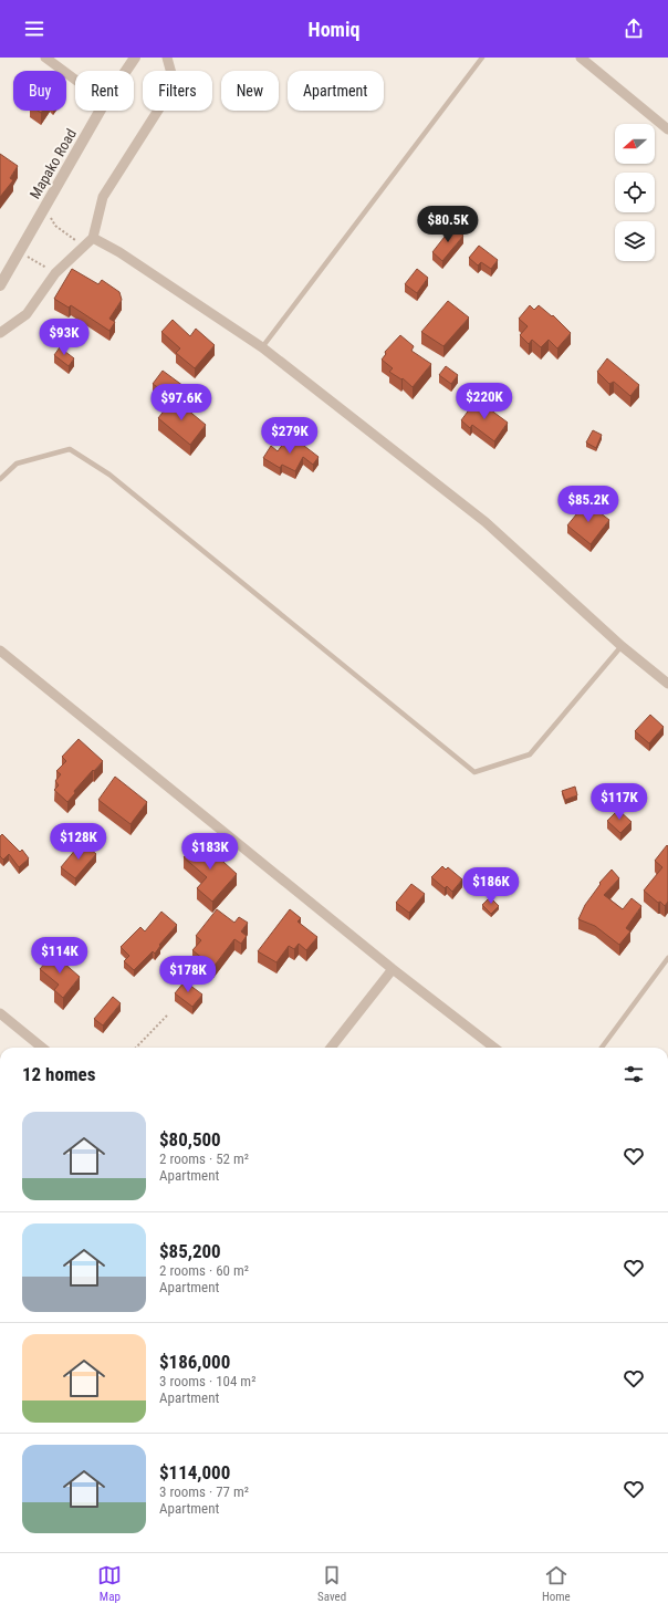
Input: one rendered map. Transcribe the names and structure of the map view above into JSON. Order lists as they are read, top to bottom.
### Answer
{
  "streets": {
    "street": ["Mapako Road"]
  },
  "north": "left",
  "page": {
    "header": "Homiq",
    "chip": [
      "Buy",
      "Rent",
      "Filters",
      "New",
      "Apartment"
    ],
    "price": [
      "$80.5K",
      "$93K",
      "$220K",
      "$97.6K",
      "$279K",
      "$85.2K",
      "$117K",
      "$128K",
      "$183K",
      "$186K",
      "$114K",
      "$178K"
    ],
    "heading": "12 homes",
    "list": [
      {
        "name": "$80,500",
        "note": "2 rooms · 52 m² · Apartment"
      },
      {
        "name": "$85,200",
        "note": "2 rooms · 60 m² · Apartment"
      },
      {
        "name": "$186,000",
        "note": "3 rooms · 104 m² · Apartment"
      },
      {
        "name": "$114,000",
        "note": "3 rooms · 77 m² · Apartment"
      }
    ],
    "tabs": ["Map", "Saved", "Home"]
  }
}
